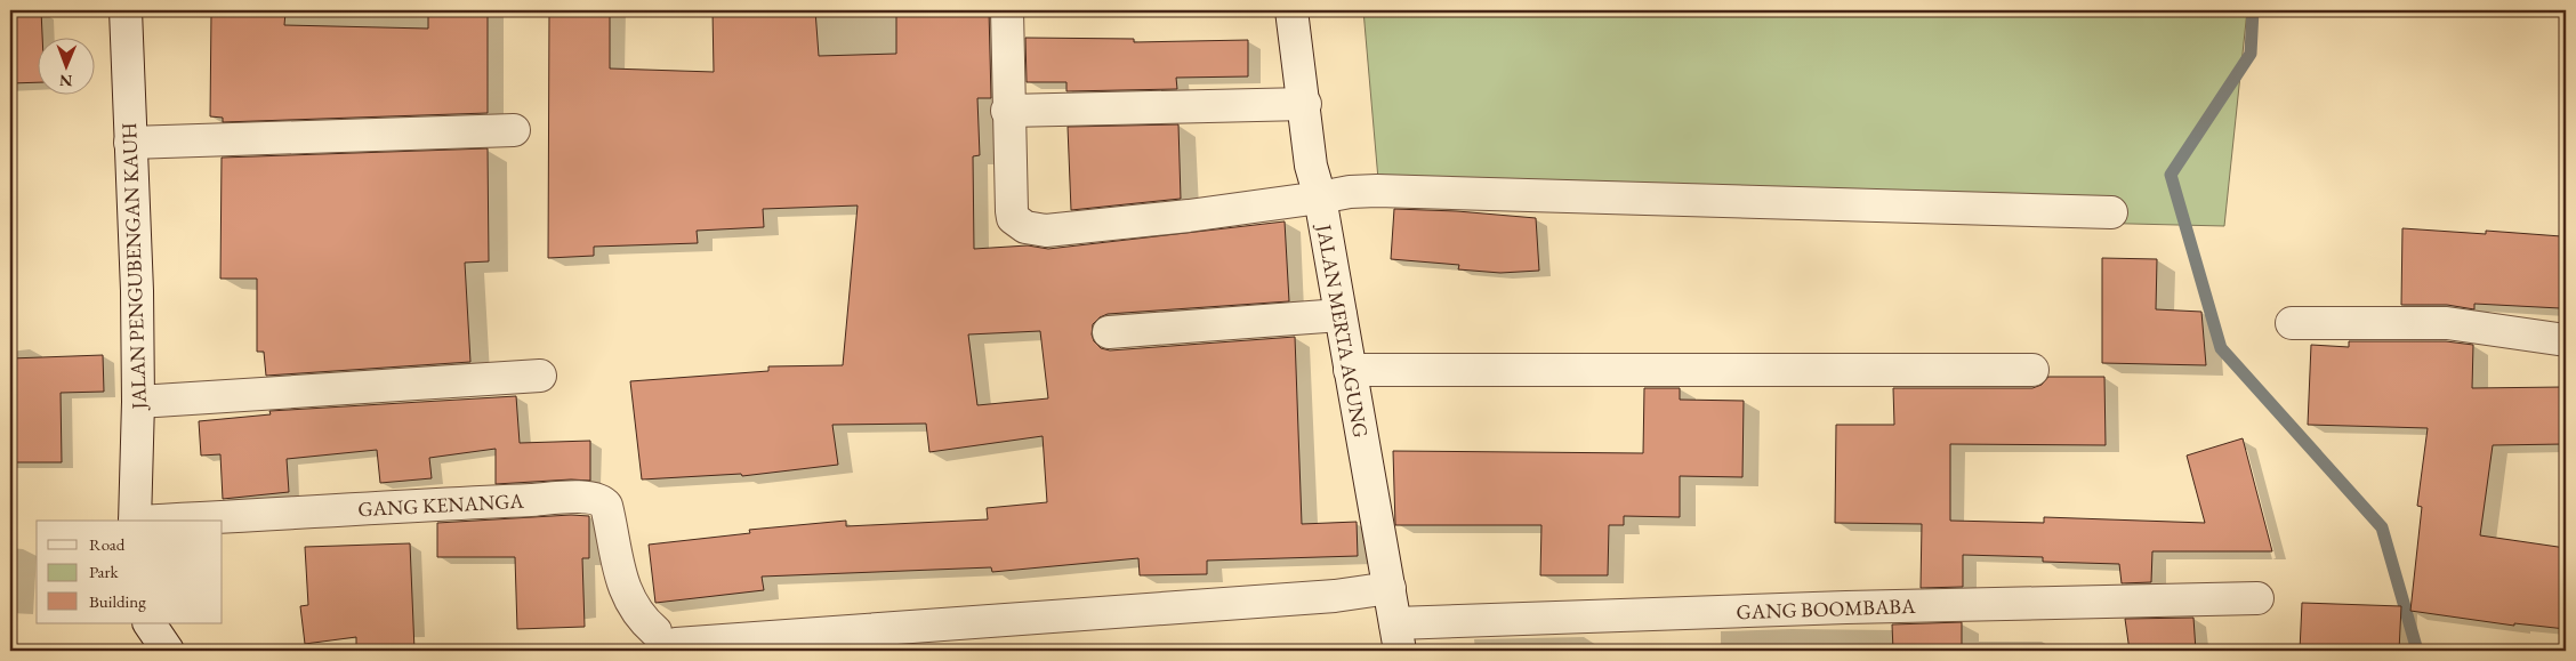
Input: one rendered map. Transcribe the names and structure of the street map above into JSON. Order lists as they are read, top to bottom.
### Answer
{
  "streets": {
    "street": [
      "JALAN PENGUBENGAN KAUH",
      "JALAN MERTA AGUNG",
      "GANG KENANGA",
      "GANG BOOMBABA"
    ]
  },
  "crossings": [
    ["JALAN MERTA AGUNG", "GANG KENANGA"],
    ["JALAN MERTA AGUNG", "GANG BOOMBABA"]
  ],
  "legend": ["Road", "Park", "Building"],
  "north": "bottom"
}
